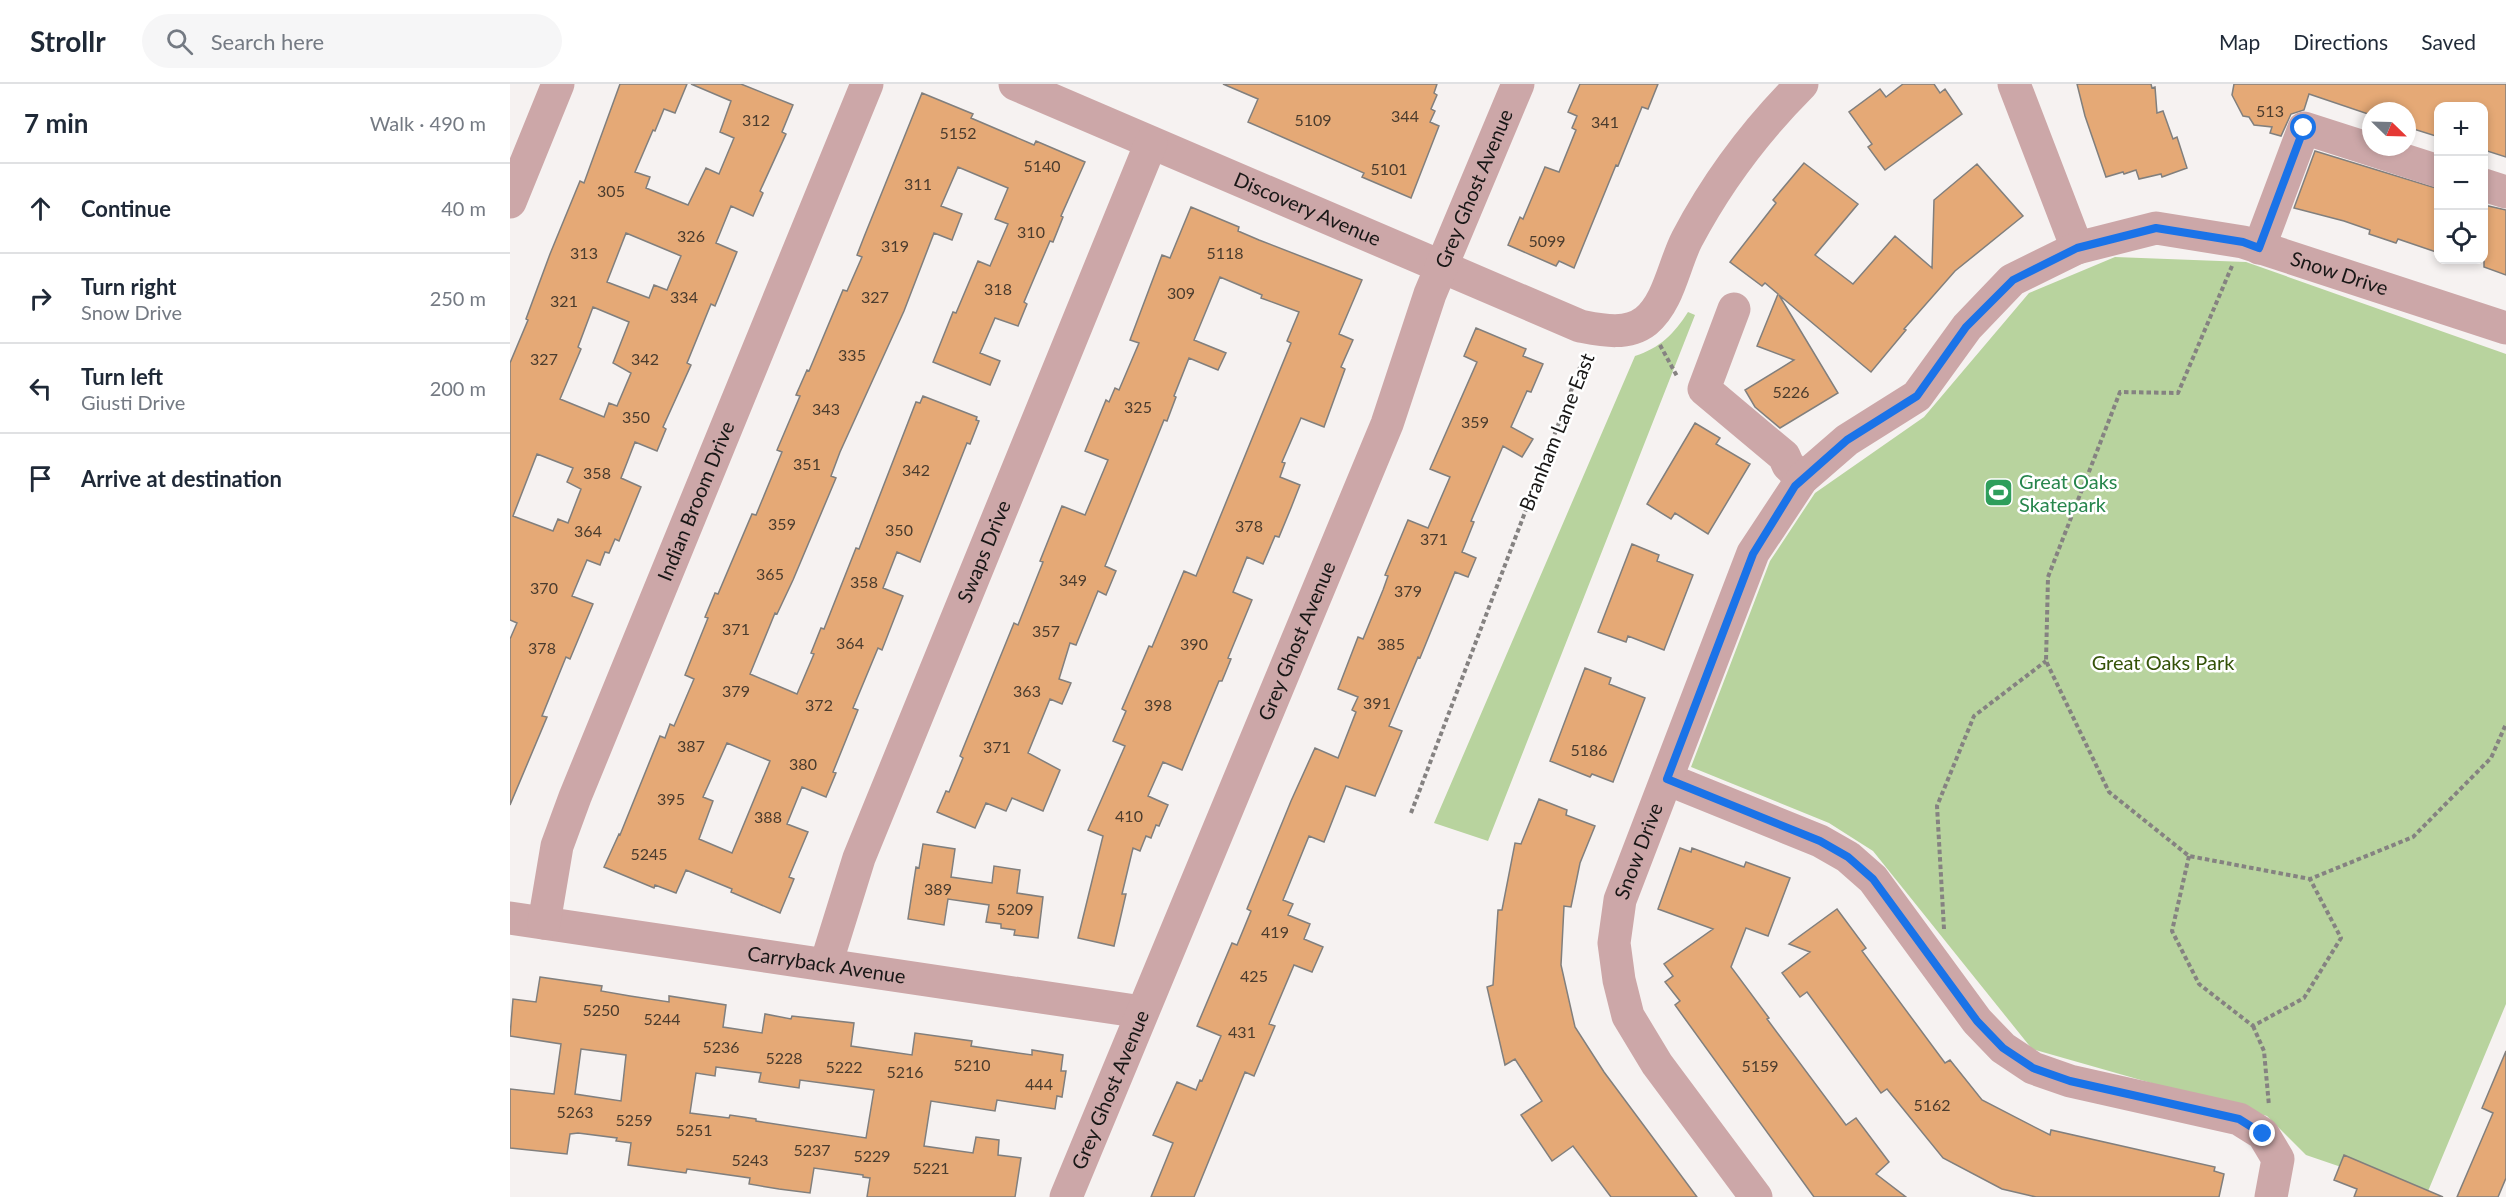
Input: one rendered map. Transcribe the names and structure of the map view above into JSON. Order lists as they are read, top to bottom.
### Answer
{
  "streets": {
    "street": [
      "Grey Ghost Avenue",
      "Discovery Avenue",
      "Snow Drive",
      "Branham Lane East",
      "Indian Broom Drive",
      "Swaps Drive",
      "Carryback Avenue"
    ]
  },
  "crossings": [
    ["Grey Ghost Avenue", "Discovery Avenue"],
    ["Grey Ghost Avenue", "Carryback Avenue"],
    ["Discovery Avenue", "Branham Lane East"],
    ["Discovery Avenue", "Swaps Drive"],
    ["Indian Broom Drive", "Carryback Avenue"],
    ["Swaps Drive", "Carryback Avenue"]
  ],
  "parks": ["Great Oaks Park"],
  "places": {
    "sports": ["Great Oaks Skatepark"]
  },
  "house_numbers": [
    "513",
    "344",
    "312",
    "5109",
    "341",
    "5152",
    "5140",
    "5101",
    "311",
    "305",
    "310",
    "326",
    "5099",
    "319",
    "313",
    "5118",
    "318",
    "309",
    "334",
    "327",
    "321",
    "335",
    "327",
    "342",
    "5226",
    "325",
    "343",
    "350",
    "359",
    "351",
    "342",
    "358",
    "359",
    "378",
    "350",
    "364",
    "371",
    "365",
    "349",
    "358",
    "370",
    "379",
    "371",
    "357",
    "364",
    "390",
    "385",
    "378",
    "379",
    "363",
    "391",
    "372",
    "398",
    "387",
    "371",
    "5186",
    "380",
    "395",
    "410",
    "388",
    "5245",
    "389",
    "5209",
    "419",
    "425",
    "5250",
    "5244",
    "431",
    "5236",
    "5228",
    "5210",
    "5159",
    "5222",
    "5216",
    "444",
    "5162",
    "5263",
    "5259",
    "5251",
    "5237",
    "5229",
    "5243",
    "5221"
  ],
  "north": "bottom right",
  "page": {
    "header": "Strollr",
    "search": "Search here",
    "nav": ["Map", "Directions", "Saved"],
    "heading": ["7 min", "Walk · 490 m"],
    "map_buttons": ["+", "−"],
    "list": [
      ["Continue", "40 m"],
      ["Turn right", "Snow Drive", "250 m"],
      ["Turn left", "Giusti Drive", "200 m"],
      "Arrive at destination"
    ]
  }
}
